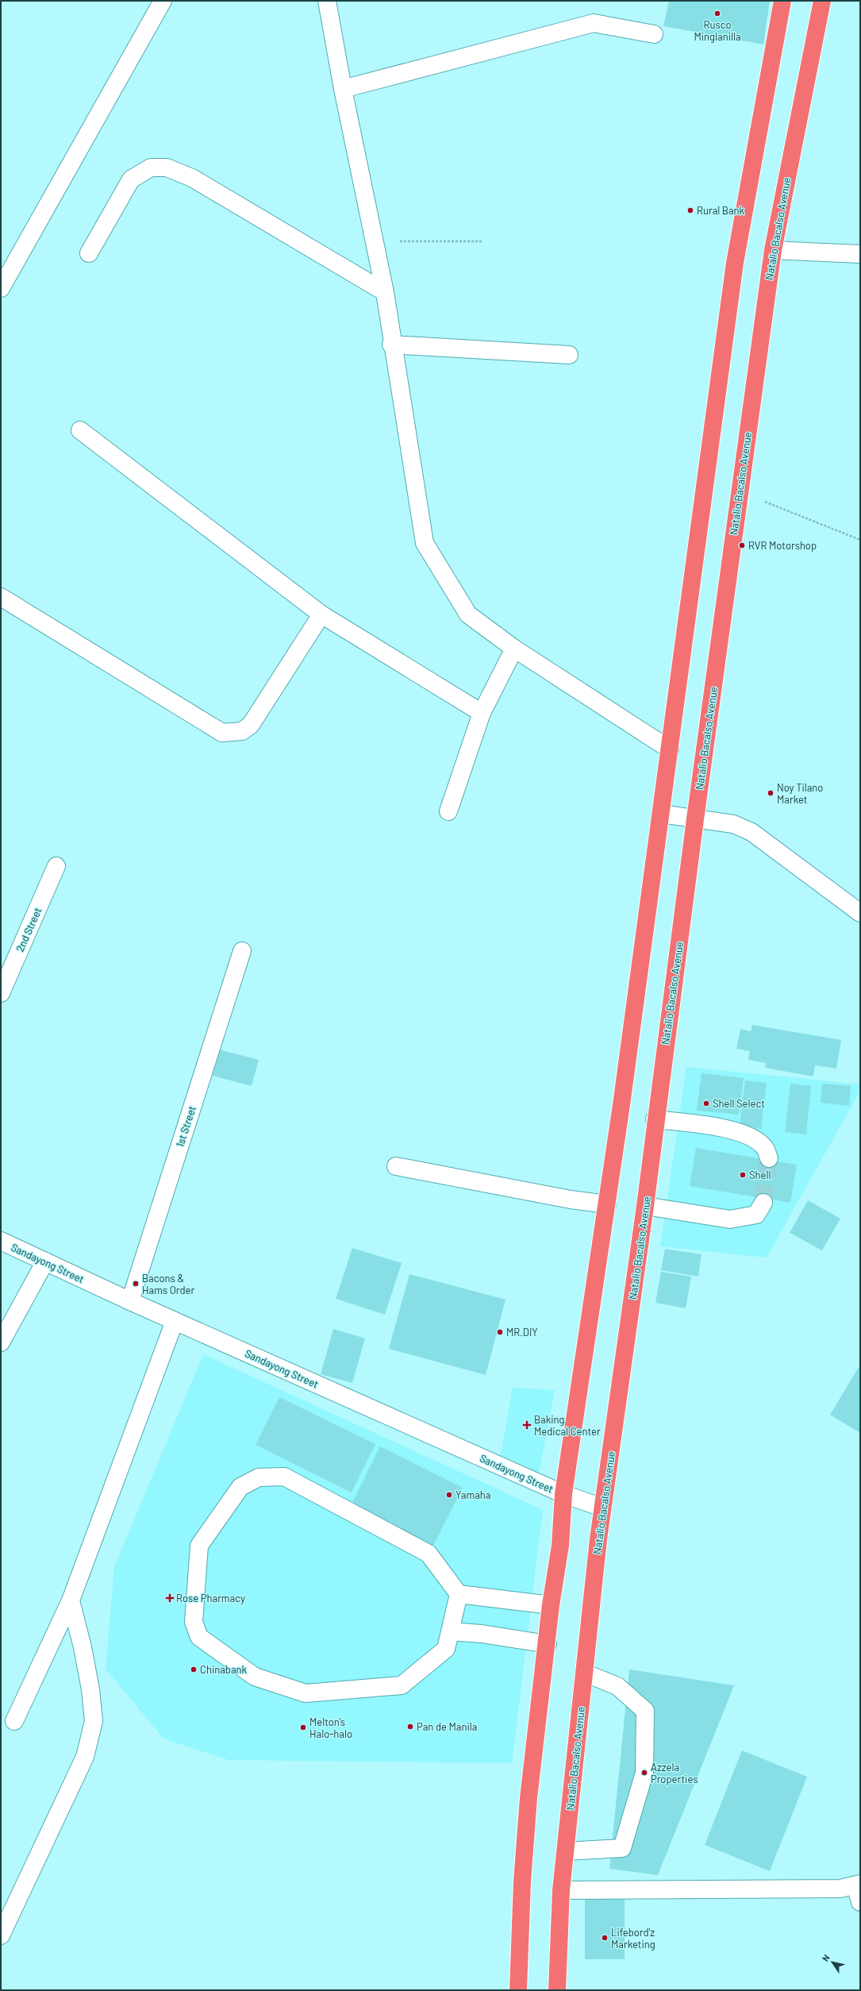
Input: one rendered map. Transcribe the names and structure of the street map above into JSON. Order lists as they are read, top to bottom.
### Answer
{
  "streets": {
    "highway": ["Natalio Bacalso Avenue"],
    "street": ["2nd Street", "1st Street", "Sandayong Street"]
  },
  "crossings": [
    ["Natalio Bacalso Avenue", "Sandayong Street"],
    ["1st Street", "Sandayong Street"]
  ],
  "places": {
    "other": [
      "Rusco Minglanilla",
      "Rural Bank",
      "RVR Motorshop",
      "Noy Tilano Market",
      "Shell Select",
      "Shell",
      "Bacons & Hams Order",
      "MR.DIY",
      "Yamaha",
      "Chinabank",
      "Pan de Manila",
      "Melton's Halo-halo",
      "Azzela Properties",
      "Lifebord'z Marketing"
    ],
    "health": ["Baking Medical Center", "Rose Pharmacy"]
  },
  "north": "top left"
}
